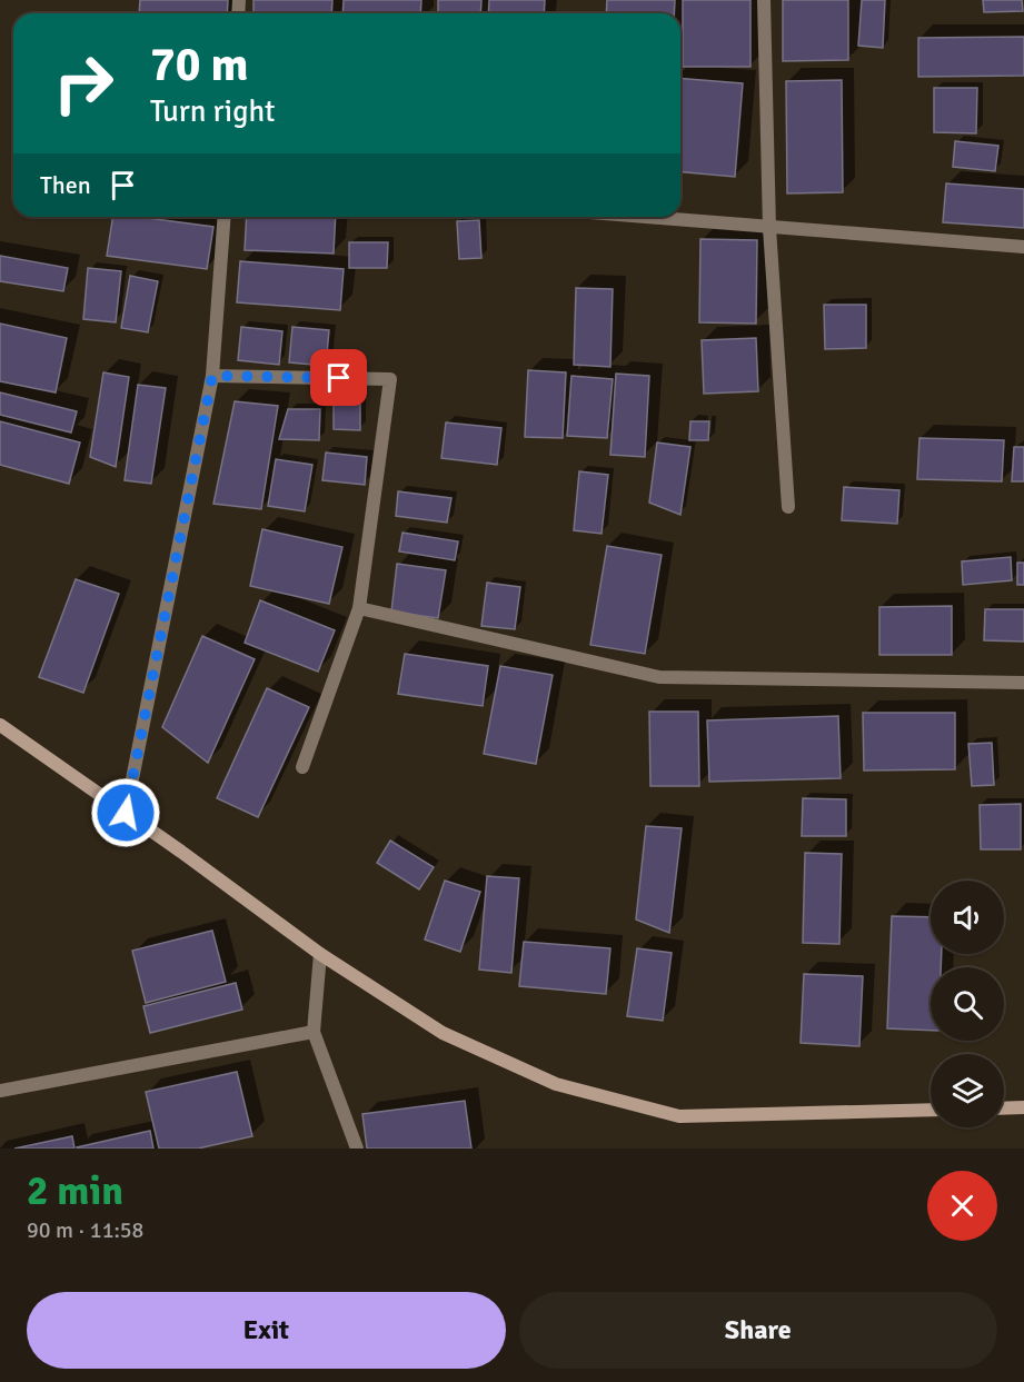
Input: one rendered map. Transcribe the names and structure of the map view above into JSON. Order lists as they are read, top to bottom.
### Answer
{
  "page": {
    "turn": ["70 m", "Turn right"],
    "then": "Then",
    "heading": ["2 min", "90 m · 11:58"],
    "buttons": ["Exit", "Share"]
  }
}
